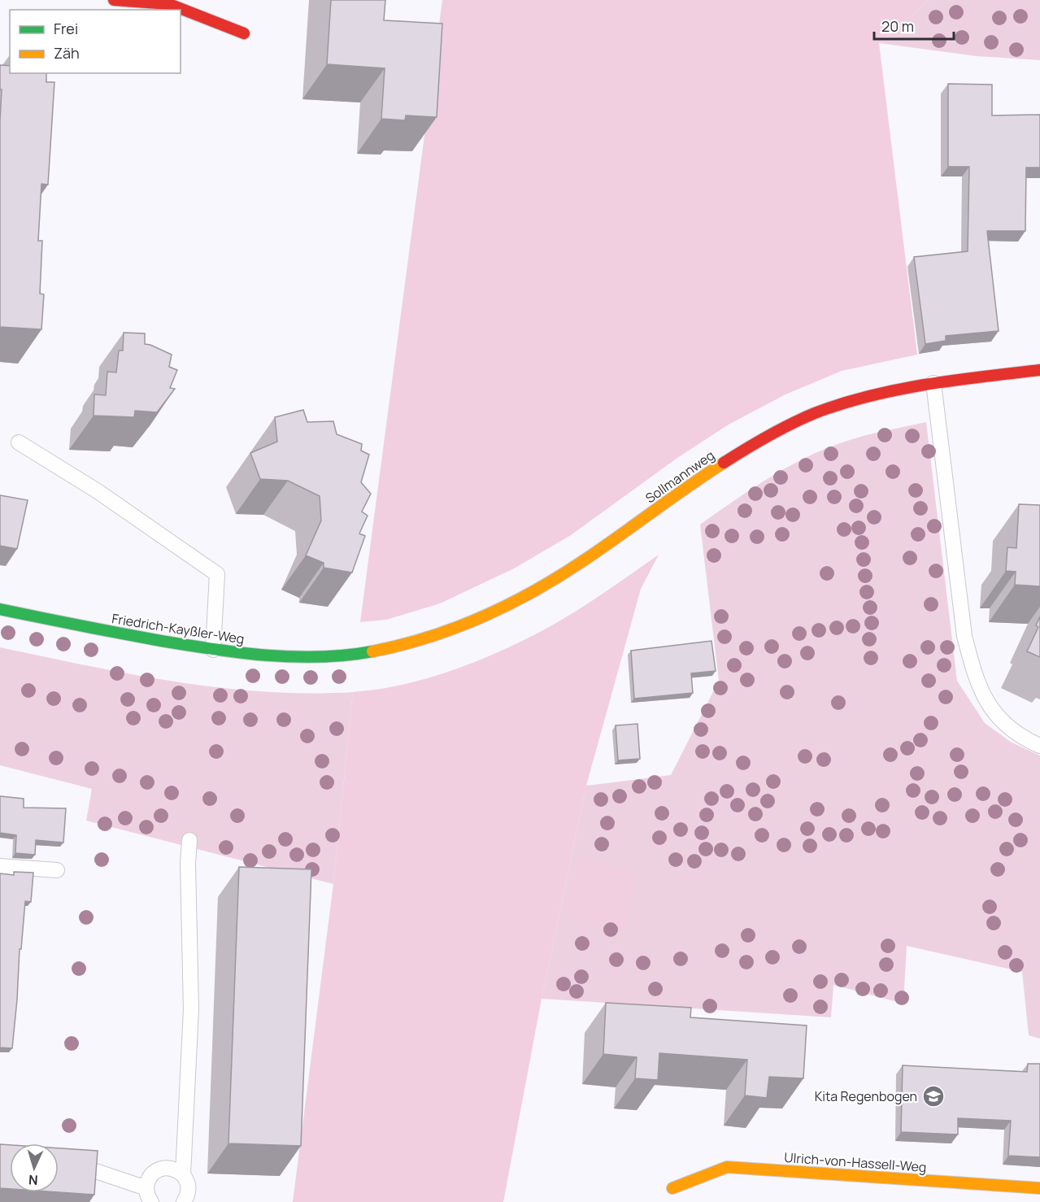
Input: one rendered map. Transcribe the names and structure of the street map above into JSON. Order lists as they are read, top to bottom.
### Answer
{
  "streets": {
    "street": ["Sollmannweg", "Friedrich-Kayßler-Weg", "Ulrich-von-Hassell-Weg"]
  },
  "crossings": [
    ["Sollmannweg", "Friedrich-Kayßler-Weg"]
  ],
  "places": {
    "school or university": ["Kita Regenbogen"]
  },
  "legend": ["Frei", "Zäh"],
  "scale_bar": "20 m",
  "north": "bottom"
}
